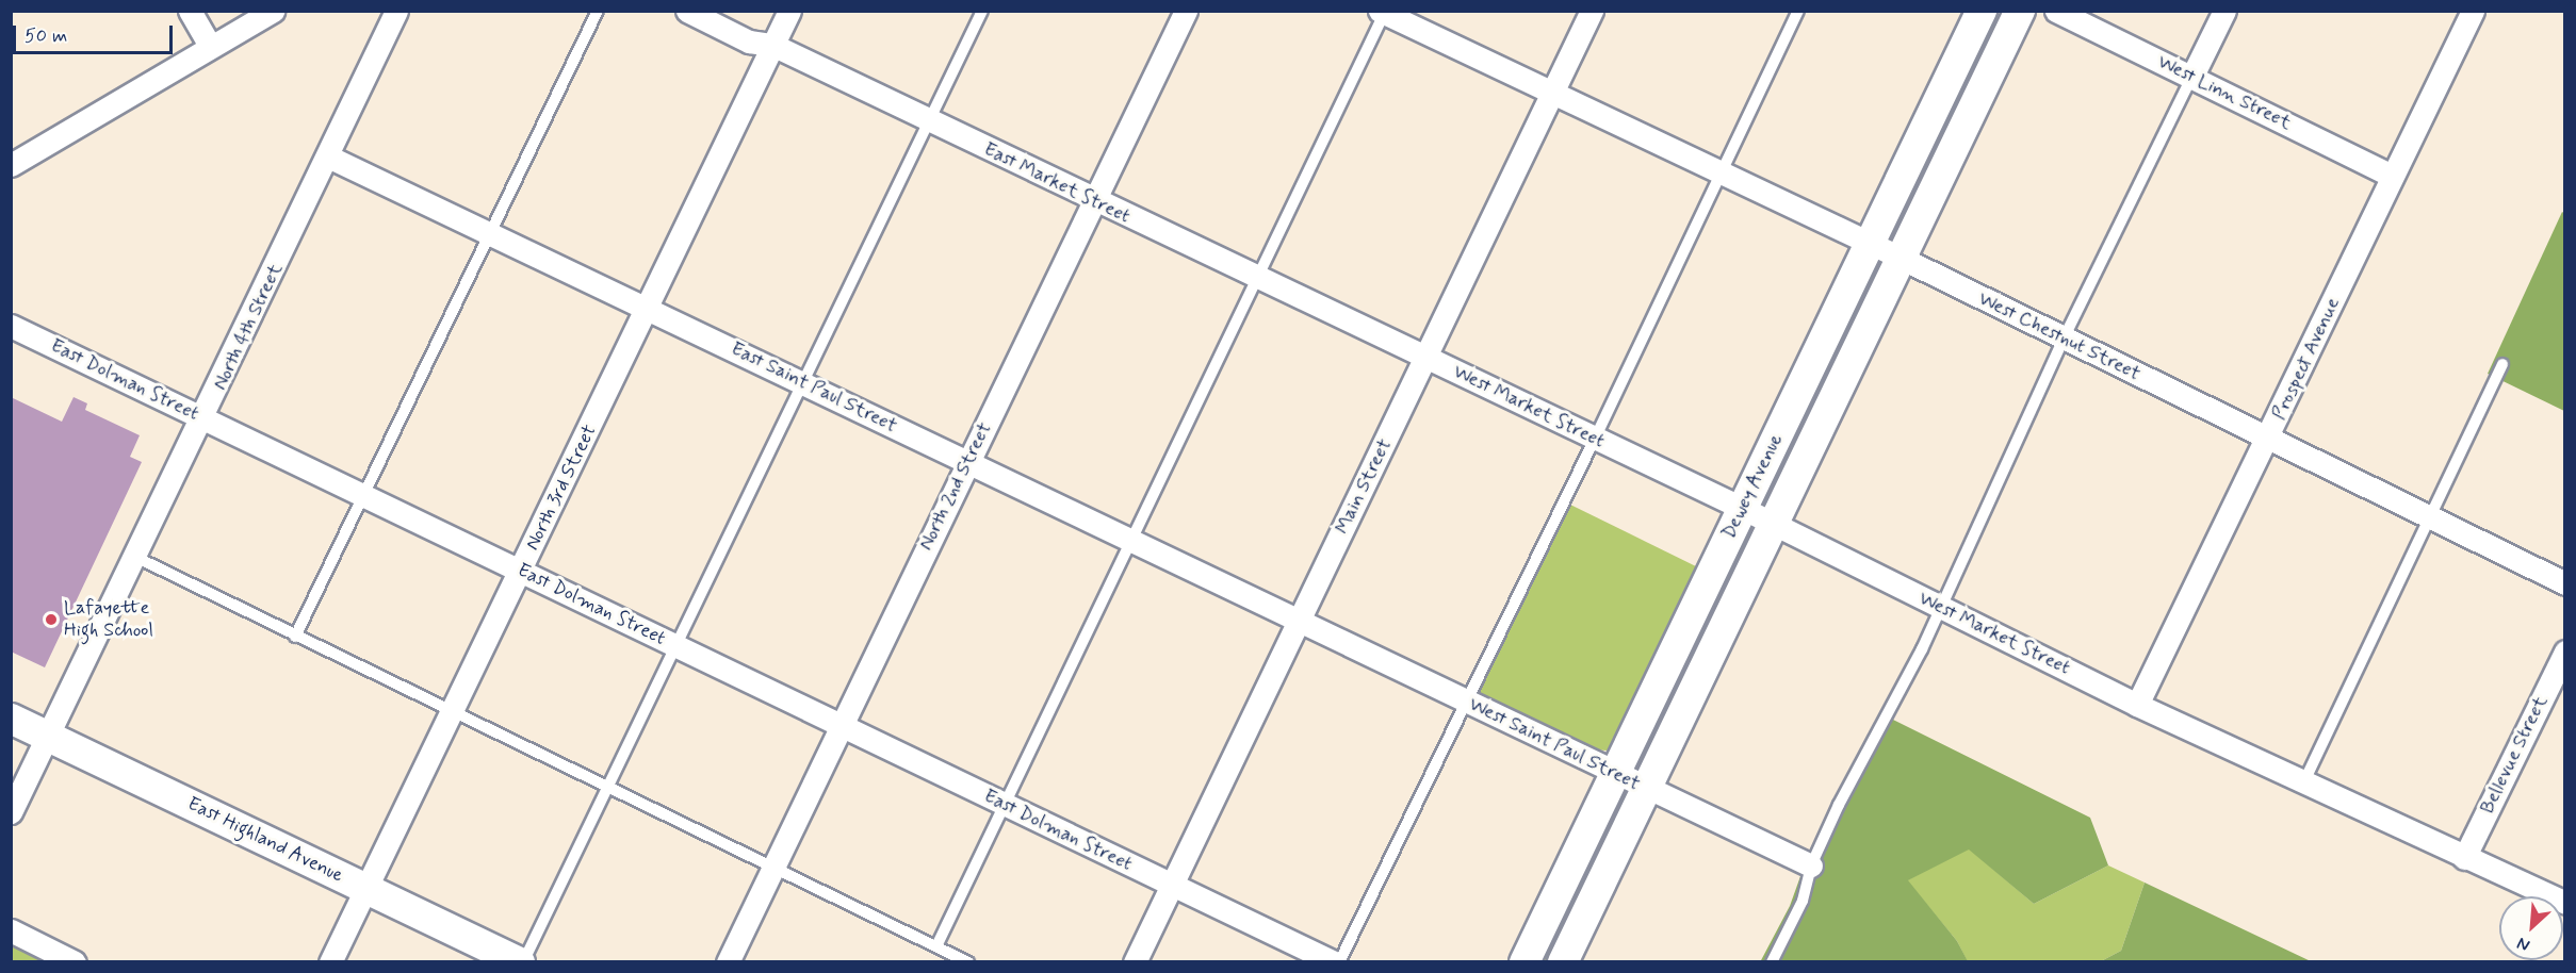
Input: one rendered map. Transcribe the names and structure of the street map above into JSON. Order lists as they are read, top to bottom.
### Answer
{
  "streets": {
    "street": [
      "West Linn Street",
      "East Market Street",
      "North 4th Street",
      "West Chestnut Street",
      "Prospect Avenue",
      "East Dolman Street",
      "East Saint Paul Street",
      "West Market Street",
      "North 2nd Street",
      "Main Street",
      "Dewey Avenue",
      "North 3rd Street",
      "West Saint Paul Street",
      "Bellevue Street",
      "East Highland Avenue"
    ]
  },
  "crossings": [
    ["West Linn Street", "Prospect Avenue"],
    ["East Market Street", "West Market Street"],
    ["East Market Street", "North 2nd Street"],
    ["East Market Street", "Main Street"],
    ["East Market Street", "North 3rd Street"],
    ["North 4th Street", "East Dolman Street"],
    ["North 4th Street", "East Saint Paul Street"],
    ["North 4th Street", "East Highland Avenue"],
    ["West Chestnut Street", "Prospect Avenue"],
    ["West Chestnut Street", "Main Street"],
    ["West Chestnut Street", "Dewey Avenue"],
    ["Prospect Avenue", "West Market Street"],
    ["East Dolman Street", "North 2nd Street"],
    ["East Dolman Street", "Main Street"],
    ["East Dolman Street", "North 3rd Street"],
    ["East Saint Paul Street", "North 2nd Street"],
    ["East Saint Paul Street", "Main Street"],
    ["East Saint Paul Street", "North 3rd Street"],
    ["East Saint Paul Street", "West Saint Paul Street"],
    ["West Market Street", "Main Street"],
    ["West Market Street", "Dewey Avenue"],
    ["West Market Street", "Bellevue Street"],
    ["Main Street", "West Saint Paul Street"],
    ["Dewey Avenue", "West Saint Paul Street"],
    ["North 3rd Street", "East Highland Avenue"]
  ],
  "places": ["Lafayette High School"],
  "scale_bar": "50 m",
  "north": "bottom left"
}
